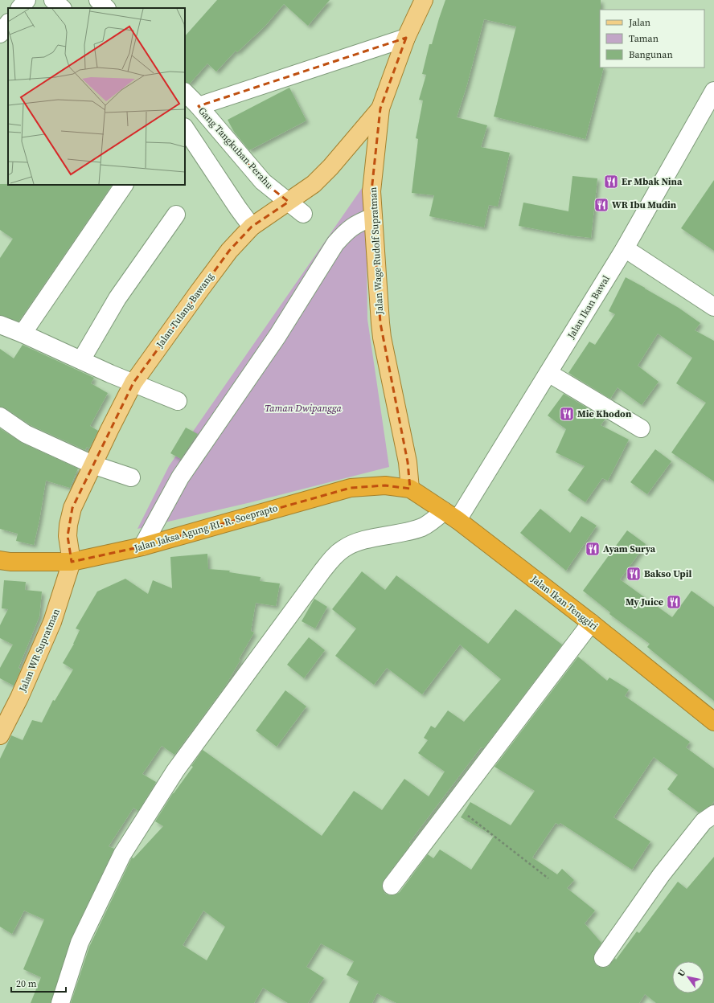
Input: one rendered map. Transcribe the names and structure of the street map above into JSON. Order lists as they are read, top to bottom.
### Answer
{
  "streets": {
    "highway": ["Jalan Jaksa Agung RI. R. Soeprapto", "Jalan Ikan Tenggiri"],
    "main road": ["Jalan Wage Rudolf Supratman", "Jalan Tulang Bawang", "Jalan WR Supratman"],
    "street": ["Gang Tangkuban Perahu", "Jalan Ikan Bawal"]
  },
  "crossings": [
    ["Gang Tangkuban Perahu", "Jalan Tulang Bawang"],
    ["Jalan Wage Rudolf Supratman", "Jalan Tulang Bawang"],
    ["Jalan Wage Rudolf Supratman", "Jalan Jaksa Agung RI. R. Soeprapto"],
    ["Jalan Wage Rudolf Supratman", "Jalan Ikan Tenggiri"],
    ["Jalan Ikan Bawal", "Jalan Ikan Tenggiri"],
    ["Jalan Tulang Bawang", "Jalan Jaksa Agung RI. R. Soeprapto"],
    ["Jalan Tulang Bawang", "Jalan WR Supratman"],
    ["Jalan Jaksa Agung RI. R. Soeprapto", "Jalan Ikan Tenggiri"],
    ["Jalan Jaksa Agung RI. R. Soeprapto", "Jalan WR Supratman"]
  ],
  "parks": ["Taman Dwipangga"],
  "places": {
    "restaurant": [
      "Er Mbak Nina",
      "WR Ibu Mudin",
      "Mie Khodon",
      "Ayam Surya",
      "Bakso Upil",
      "My Juice"
    ]
  },
  "legend": ["Jalan", "Taman", "Bangunan"],
  "scale_bar": "20 m",
  "north": "top left"
}
